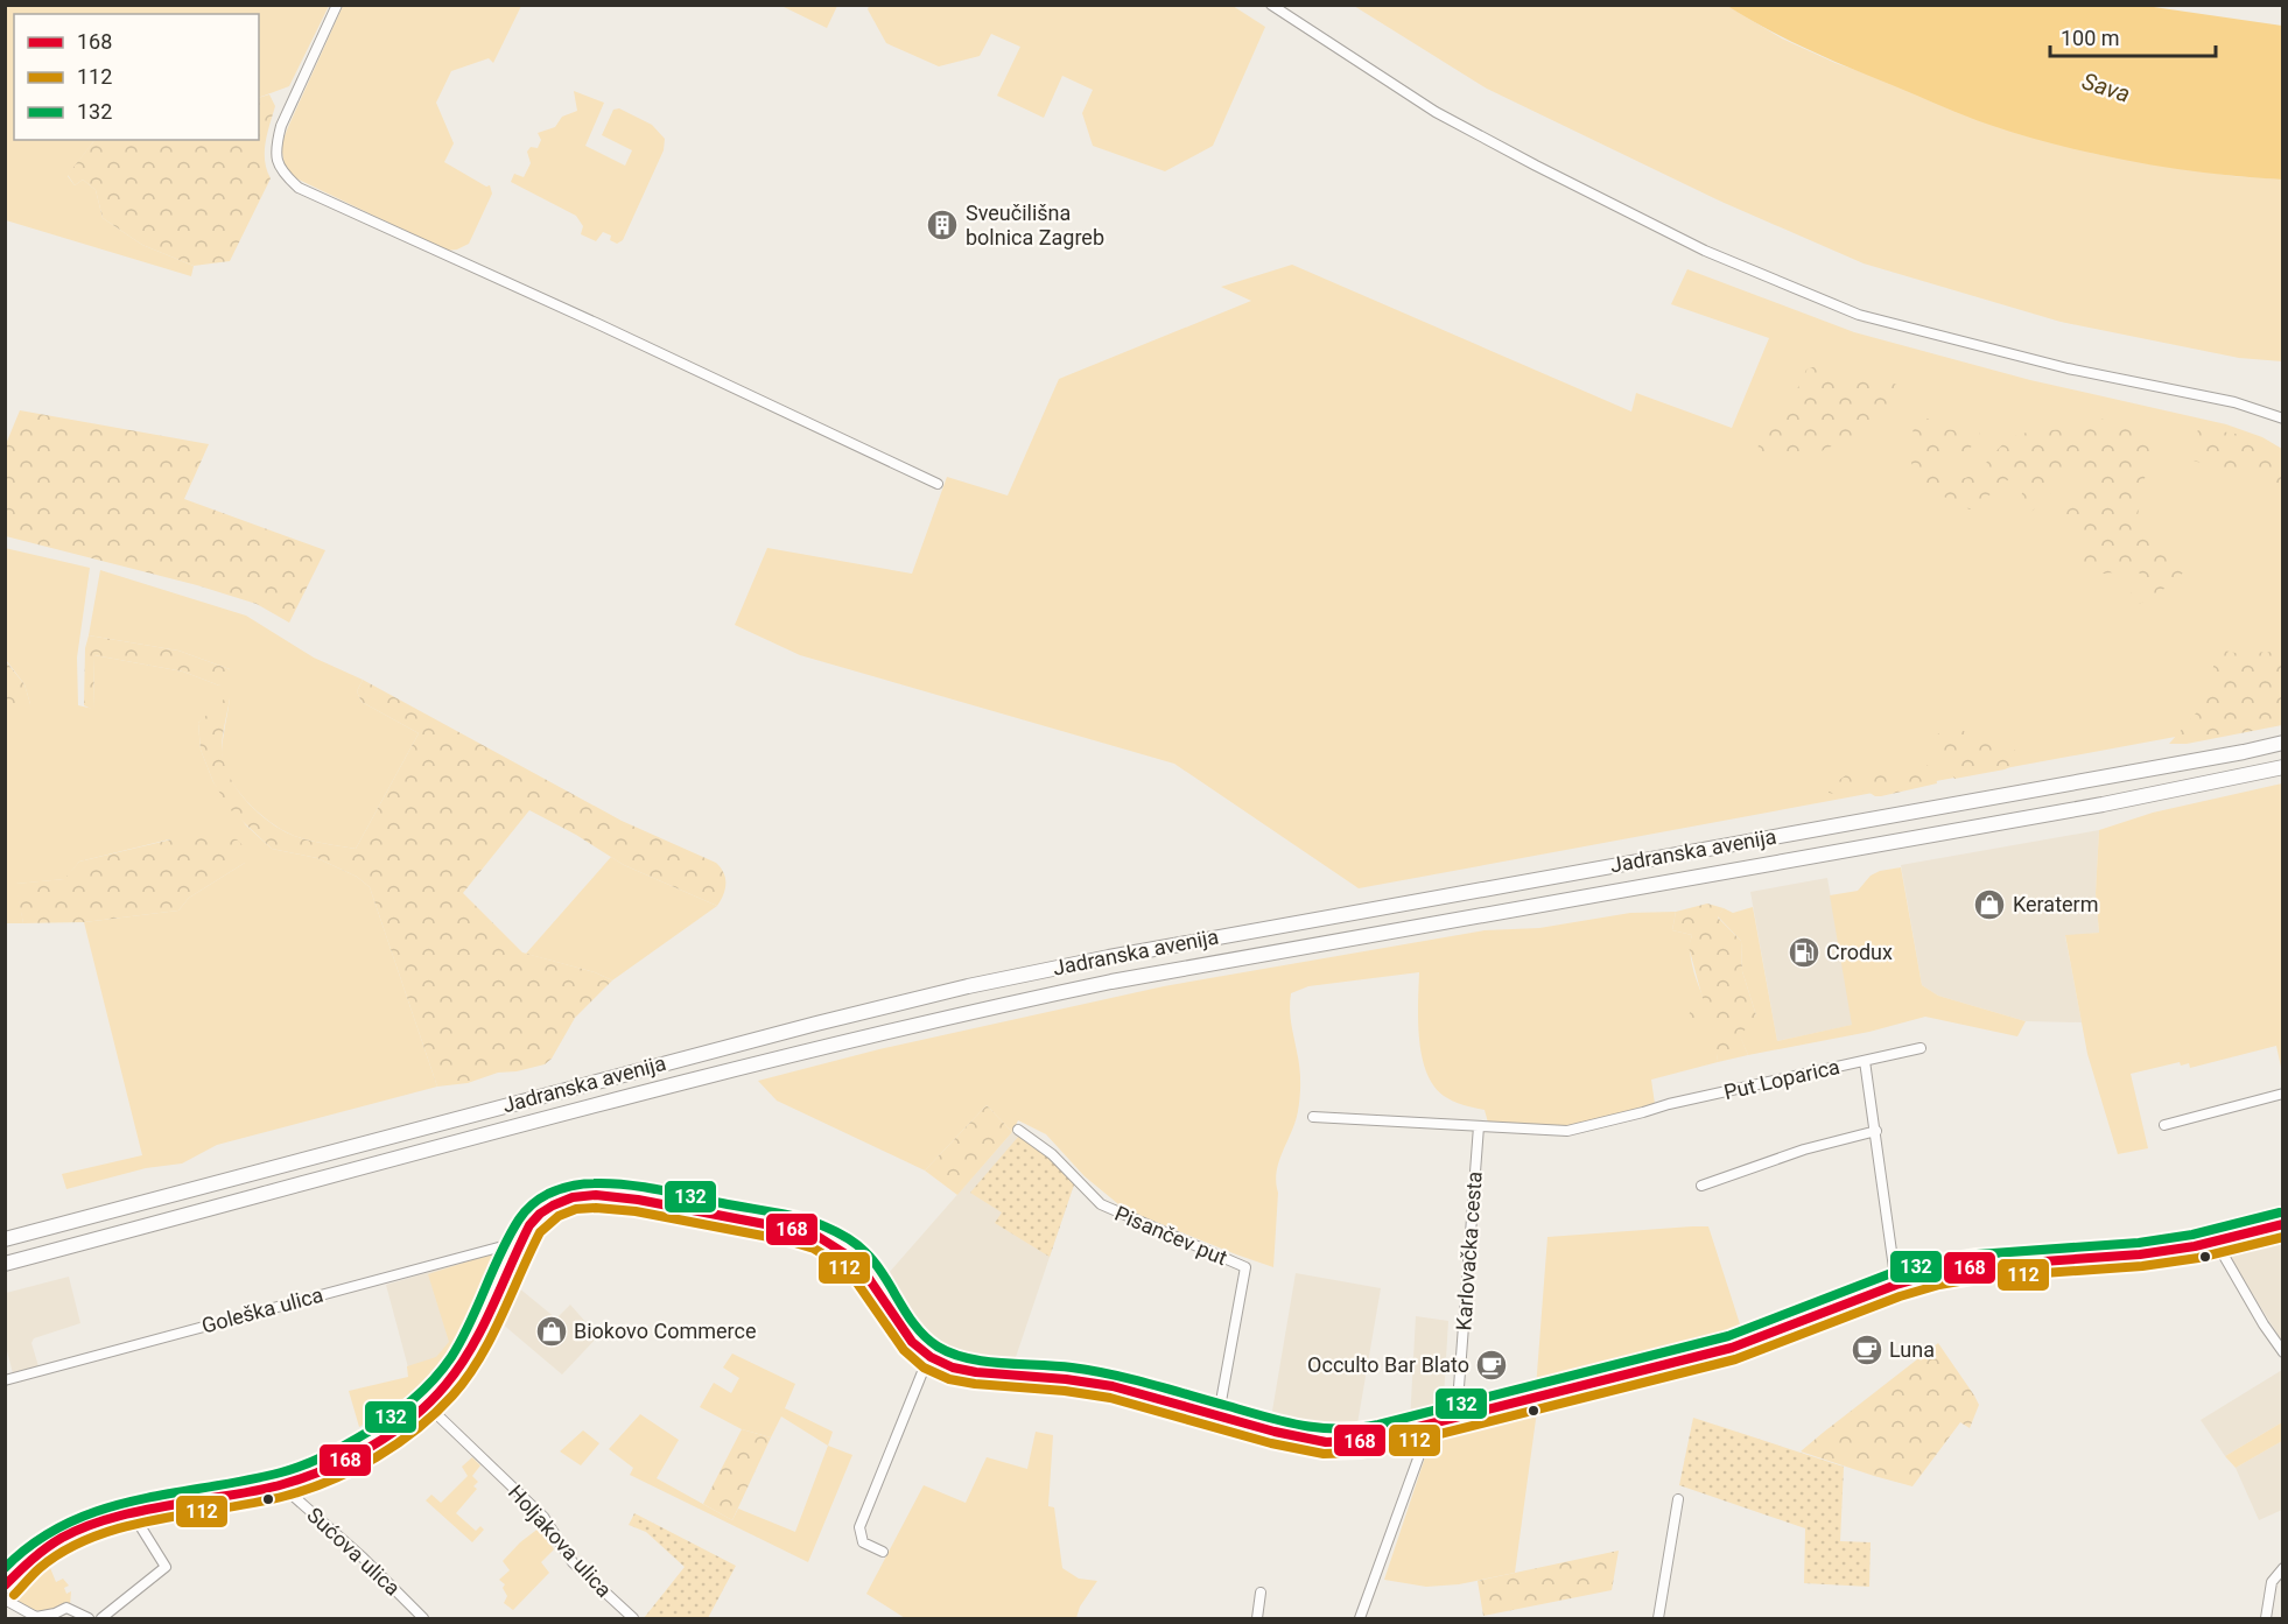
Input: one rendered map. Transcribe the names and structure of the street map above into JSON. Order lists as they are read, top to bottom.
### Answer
{
  "streets": {
    "main road": ["Jadranska avenija"],
    "street": [
      "Put Loparica",
      "Pisančev put",
      "Karlovačka cesta",
      "Goleška ulica",
      "Holjakova ulica",
      "Sućova ulica"
    ]
  },
  "crossings": [
    ["Put Loparica", "Karlovačka cesta"]
  ],
  "water": ["Sava"],
  "places": {
    "building": ["Sveučilišna bolnica Zagreb"],
    "shop": ["Keraterm", "Biokovo Commerce"],
    "fuel station": ["Crodux"],
    "cafe": ["Luna", "Occulto Bar Blato"]
  },
  "lines": ["transit line 132", "transit line 168", "transit line 112"],
  "legend": ["168", "112", "132"],
  "scale_bar": "100 m"
}
